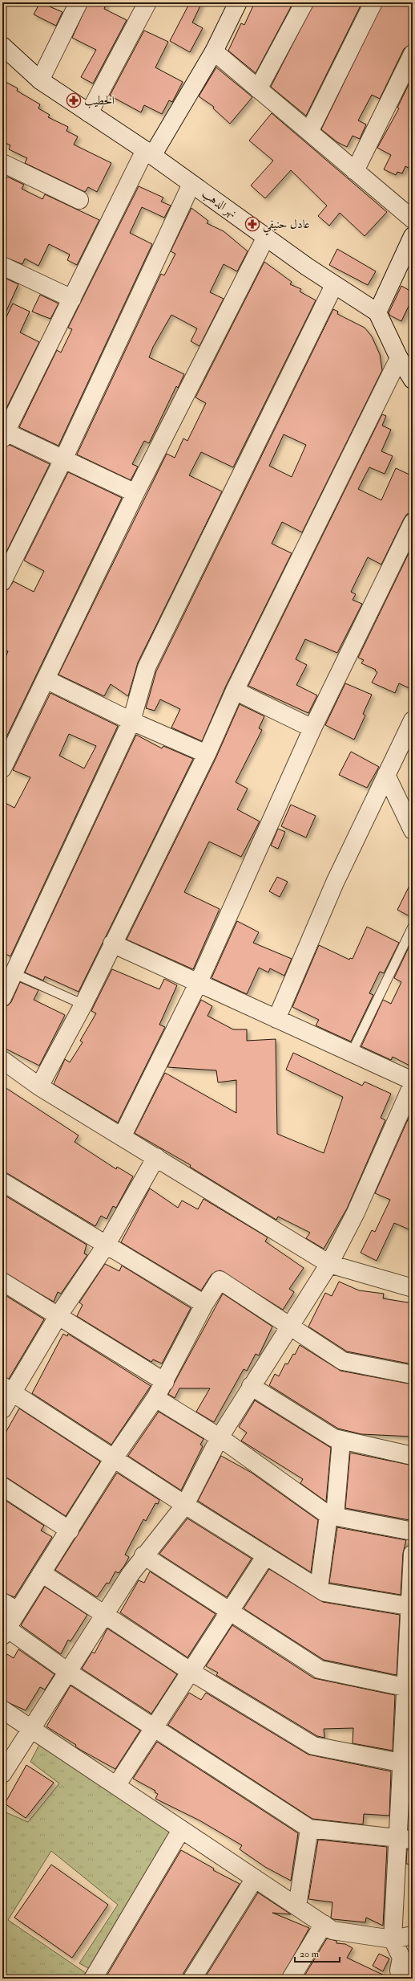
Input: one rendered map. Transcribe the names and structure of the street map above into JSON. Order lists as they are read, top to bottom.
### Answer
{
  "streets": {
    "street": ["نهر الدهب"]
  },
  "places": {
    "pharmacy": ["الخطيب", "عادل حنيفي"]
  },
  "scale_bar": "20 m"
}
